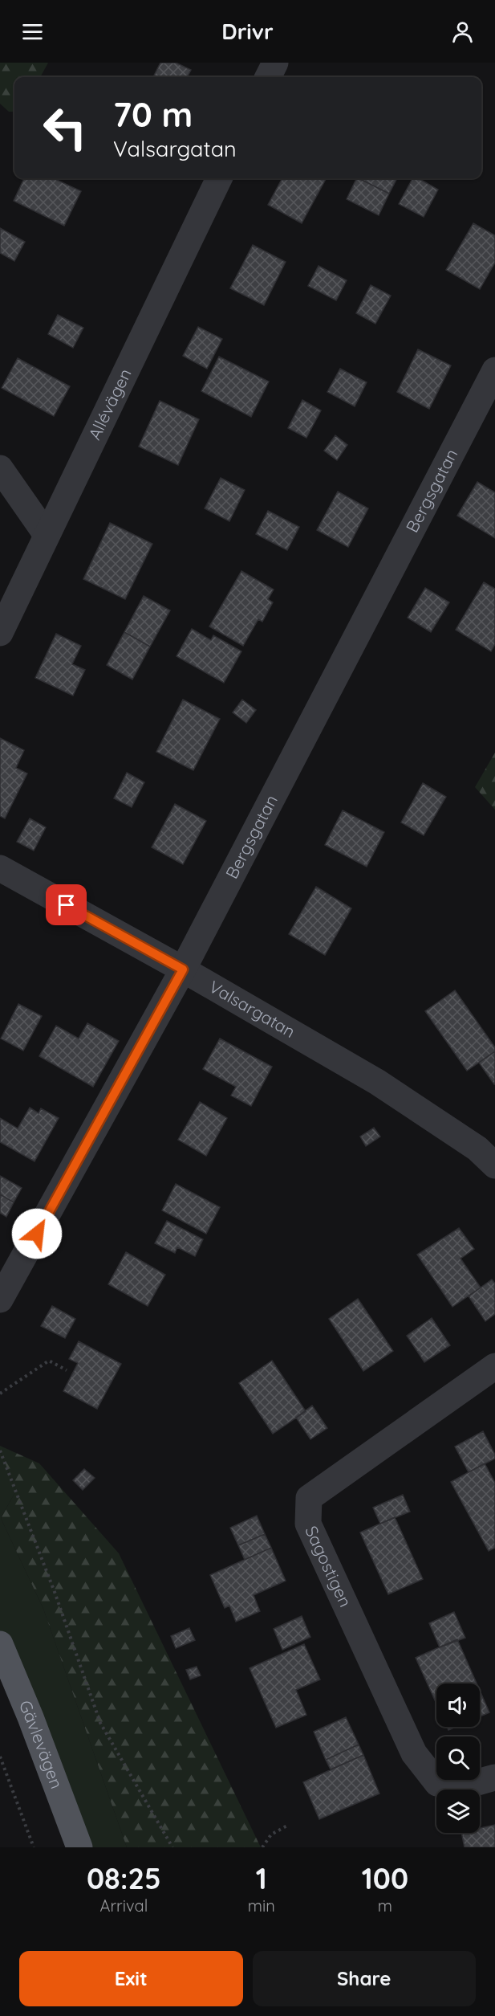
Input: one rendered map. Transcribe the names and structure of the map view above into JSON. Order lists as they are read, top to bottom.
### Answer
{
  "streets": {
    "main road": ["Gävlevägen"],
    "street": [
      "Allévägen",
      "Bergsgatan",
      "Valsargatan",
      "Sagostigen"
    ]
  },
  "crossings": [
    ["Bergsgatan", "Valsargatan"]
  ],
  "page": {
    "header": "Drivr",
    "turn": ["70 m", "Valsargatan"],
    "eta": [
      "08:25",
      "Arrival",
      "1",
      "min",
      "100",
      "m"
    ],
    "buttons": ["Exit", "Share"]
  }
}
